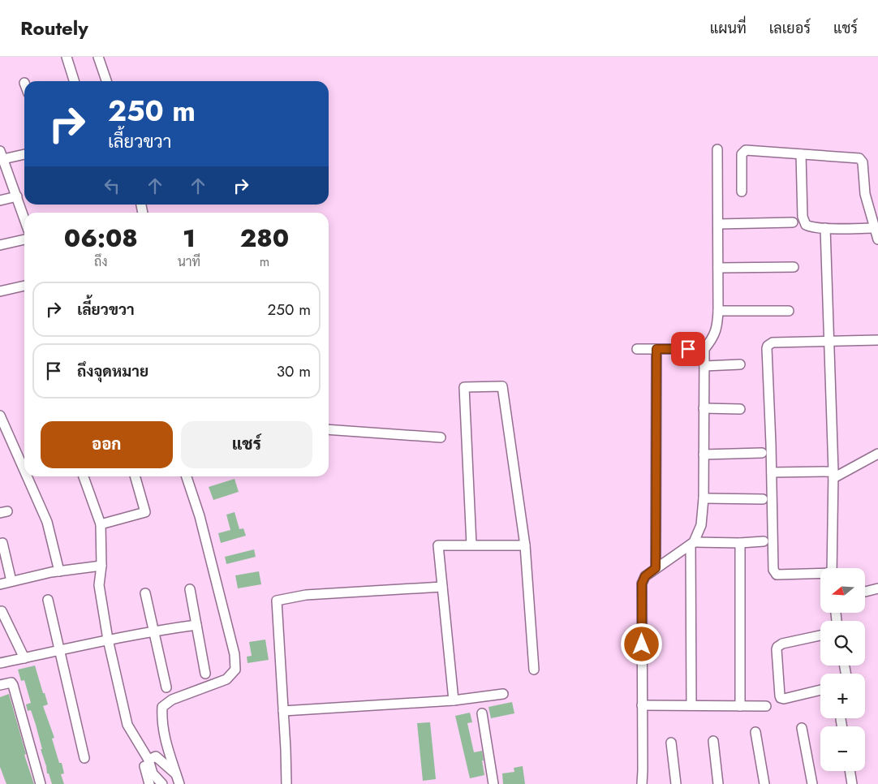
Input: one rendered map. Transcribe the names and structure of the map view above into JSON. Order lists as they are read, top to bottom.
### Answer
{
  "north": "left",
  "page": {
    "header": "Routely",
    "nav": ["แผนที่", "เลเยอร์", "แชร์"],
    "turn": ["250 m", "เลี้ยวขวา"],
    "eta": [
      "06:08",
      "ถึง",
      "1",
      "นาที",
      "280",
      "m"
    ],
    "list": [
      {
        "name": "เลี้ยวขวา",
        "value": "250 m"
      },
      {
        "name": "ถึงจุดหมาย",
        "value": "30 m"
      }
    ],
    "buttons": ["ออก", "แชร์"],
    "map_buttons": ["+", "−"]
  }
}
